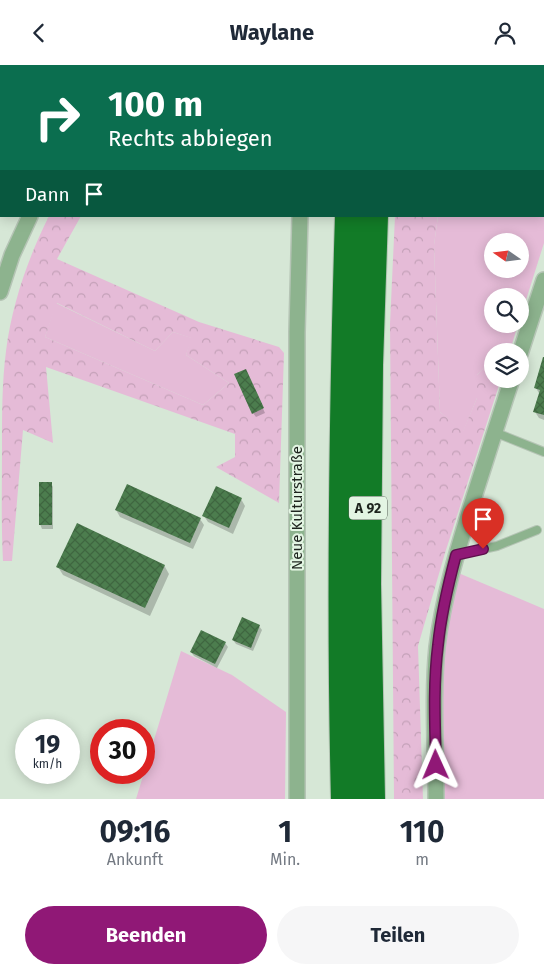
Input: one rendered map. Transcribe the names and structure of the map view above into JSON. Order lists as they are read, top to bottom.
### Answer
{
  "streets": {
    "highway": ["A 92"],
    "street": ["Neue Kulturstraße"]
  },
  "north": "left",
  "page": {
    "header": "Waylane",
    "turn": ["100 m", "Rechts abbiegen"],
    "then": "Dann",
    "speed": "19 km/h",
    "limit": "30",
    "eta": [
      "09:16",
      "Ankunft",
      "1",
      "Min.",
      "110",
      "m"
    ],
    "buttons": ["Beenden", "Teilen"]
  }
}
